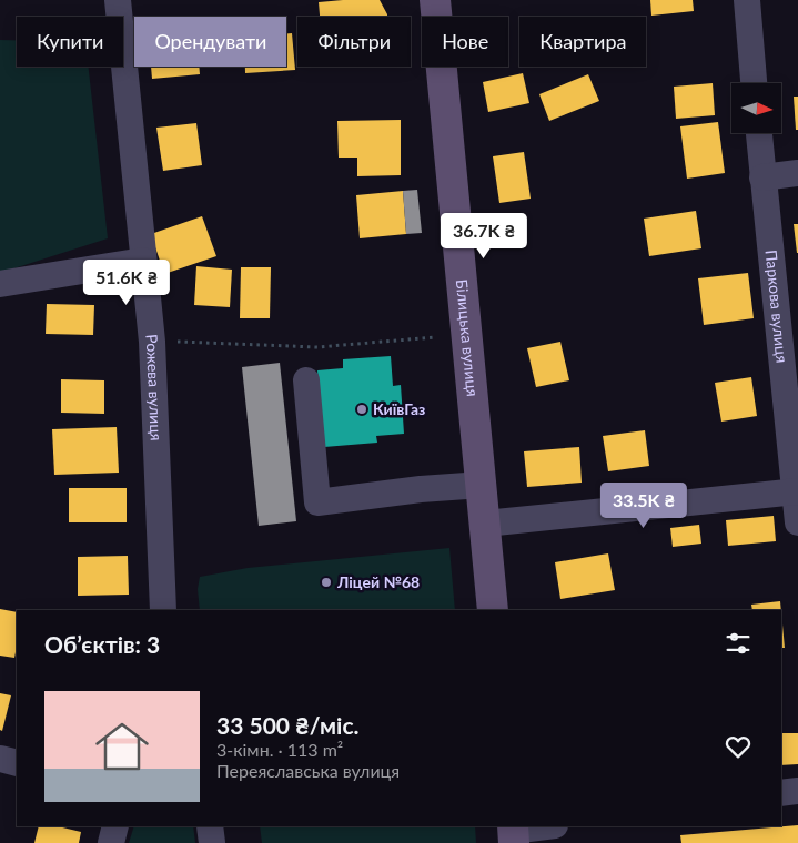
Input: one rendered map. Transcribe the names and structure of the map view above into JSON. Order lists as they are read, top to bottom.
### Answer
{
  "streets": {
    "main road": ["Білицька вулиця"],
    "street": ["Паркова вулиця", "Рожева вулиця"]
  },
  "places": ["КиївГаз", "Ліцей №68"],
  "north": "right",
  "page": {
    "chip": [
      "Купити",
      "Орендувати",
      "Фільтри",
      "Нове",
      "Квартира"
    ],
    "price": ["36.7K ₴", "51.6K ₴", "33.5K ₴"],
    "heading": "Об’єктів: 3",
    "list": [
      {
        "name": "33 500 ₴/міс.",
        "note": "3-кімн. · 113 m² · Переяславська вулиця"
      }
    ]
  }
}
